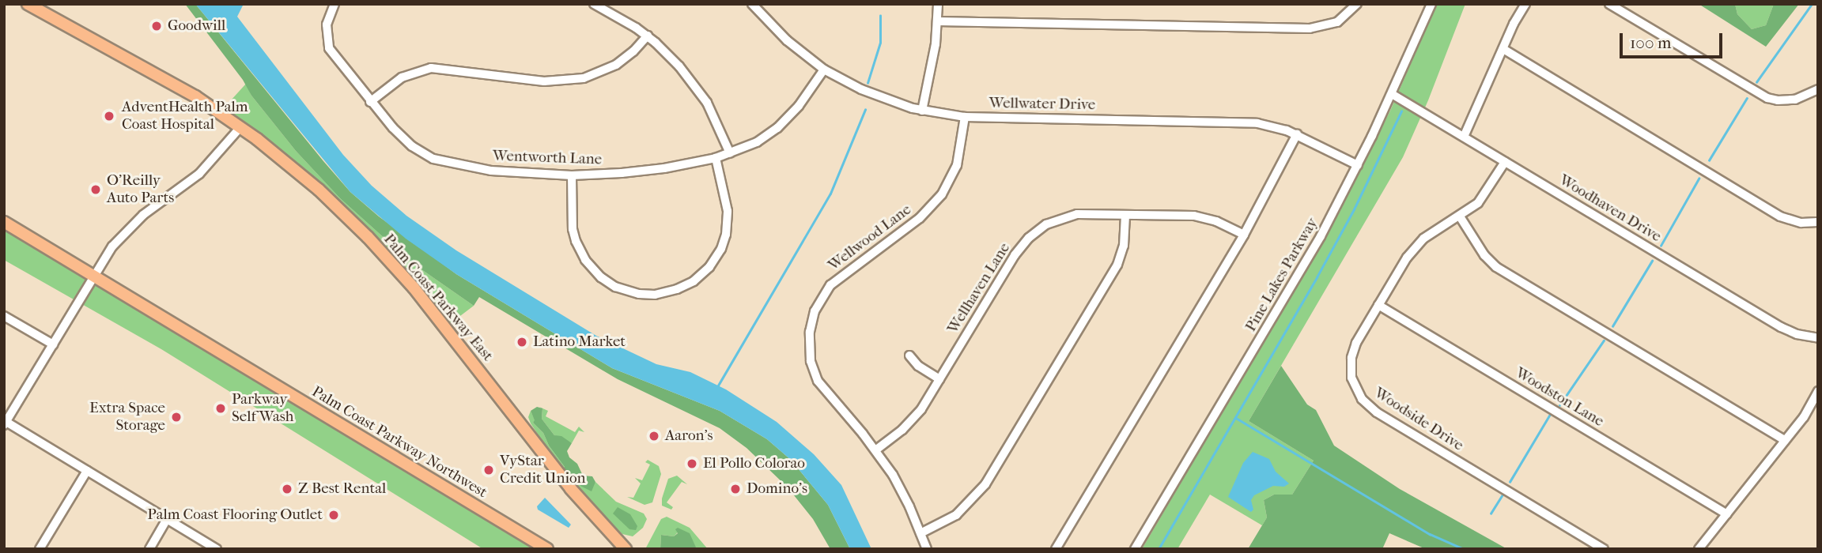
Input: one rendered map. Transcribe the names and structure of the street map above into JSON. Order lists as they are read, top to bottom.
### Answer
{
  "streets": {
    "main road": ["Palm Coast Parkway East", "Palm Coast Parkway Northwest"],
    "street": [
      "Wellwater Drive",
      "Wentworth Lane",
      "Woodhaven Drive",
      "Wellwood Lane",
      "Pine Lakes Parkway",
      "Wellhaven Lane",
      "Woodston Lane",
      "Woodside Drive"
    ]
  },
  "crossings": [
    ["Wellwater Drive", "Wentworth Lane"],
    ["Wellwater Drive", "Wellwood Lane"],
    ["Wellwater Drive", "Pine Lakes Parkway"],
    ["Woodhaven Drive", "Pine Lakes Parkway"],
    ["Woodhaven Drive", "Woodside Drive"],
    ["Wellwood Lane", "Wellhaven Lane"],
    ["Woodston Lane", "Woodside Drive"]
  ],
  "places": [
    "Goodwill",
    "AdventHealth Palm Coast Hospital",
    "O'Reilly Auto Parts",
    "Latino Market",
    "Parkway Self Wash",
    "Extra Space Storage",
    "Aaron's",
    "El Pollo Colorao",
    "VyStar Credit Union",
    "Z Best Rental",
    "Domino's",
    "Palm Coast Flooring Outlet"
  ],
  "scale_bar": "100 m"
}
